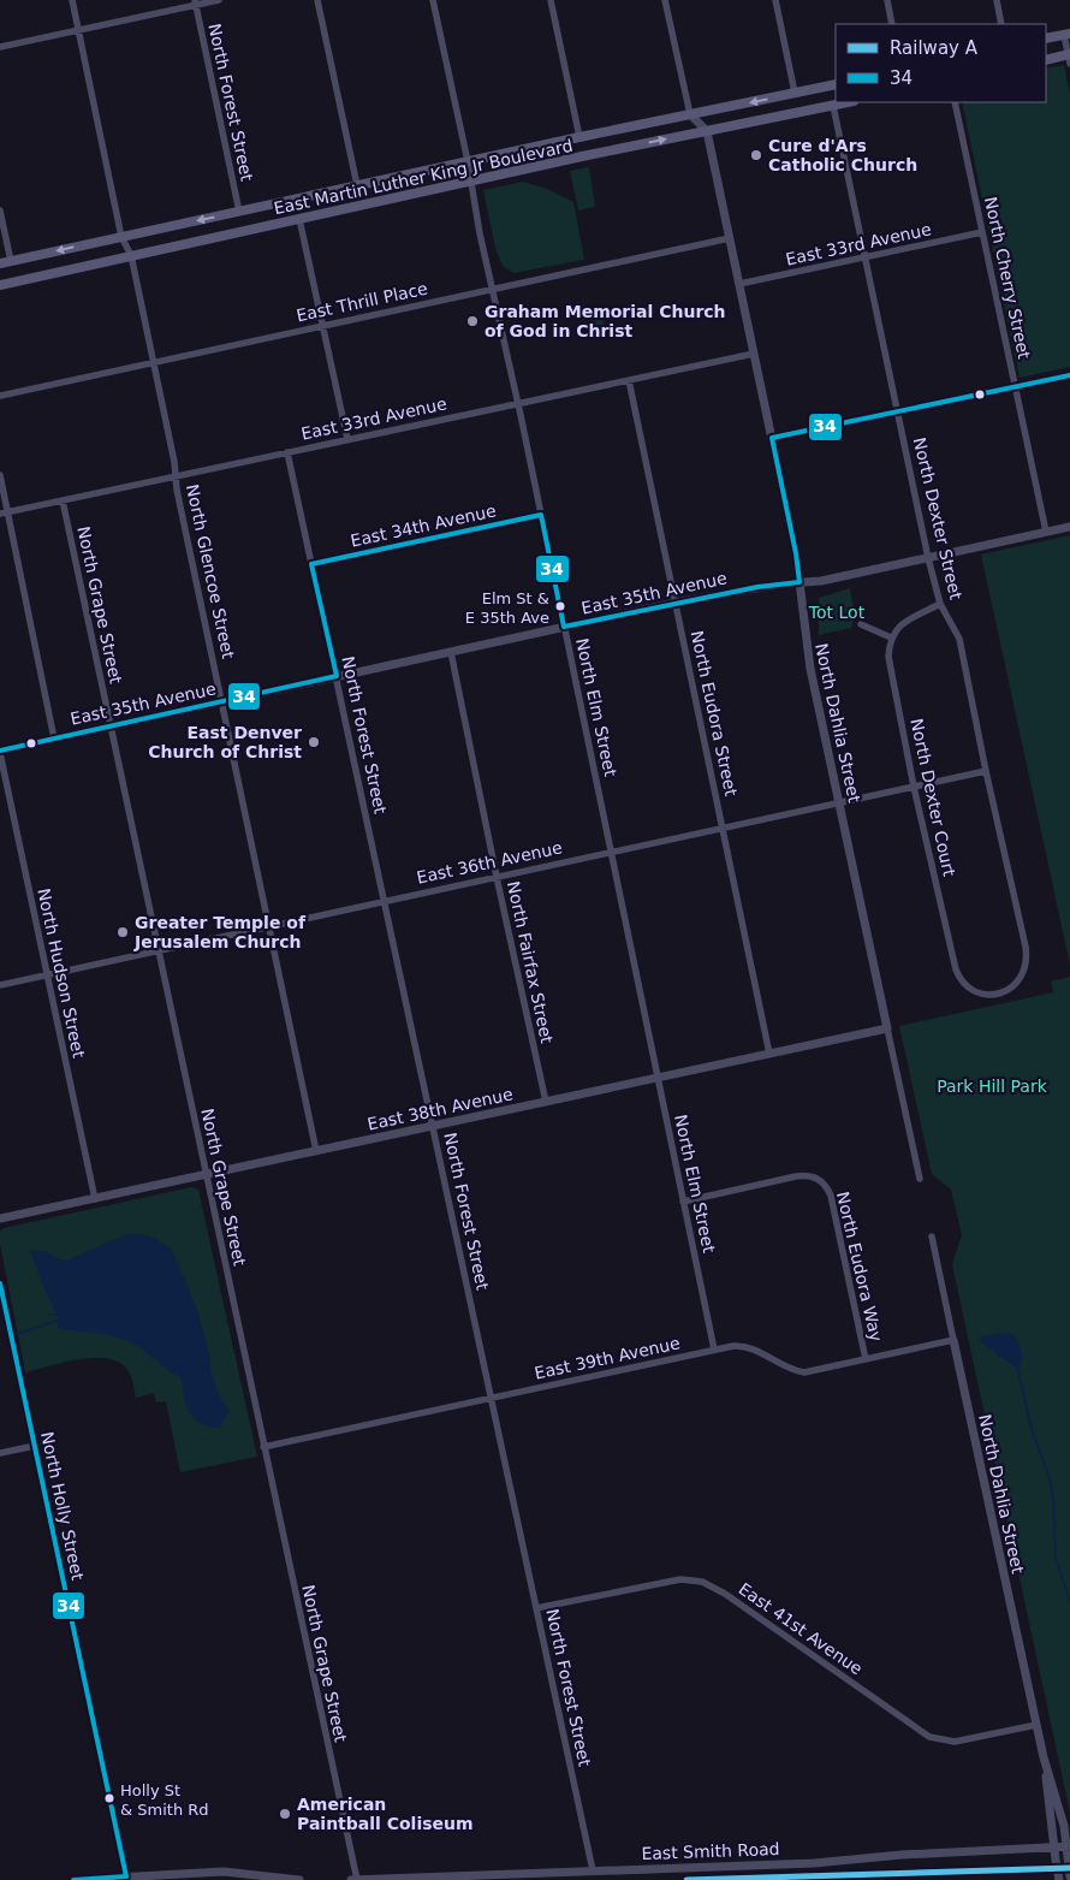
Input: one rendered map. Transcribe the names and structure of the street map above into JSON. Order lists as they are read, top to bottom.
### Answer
{
  "streets": {
    "main road": ["East Martin Luther King Jr Boulevard"],
    "street": [
      "North Forest Street",
      "East 33rd Avenue",
      "North Cherry Street",
      "East Thrill Place",
      "North Dexter Street",
      "East 34th Avenue",
      "North Glencoe Street",
      "East 35th Avenue",
      "North Grape Street",
      "North Elm Street",
      "North Eudora Street",
      "North Dahlia Street",
      "North Dexter Court",
      "East 36th Avenue",
      "North Fairfax Street",
      "North Hudson Street",
      "East 38th Avenue",
      "North Eudora Way",
      "East 39th Avenue",
      "North Holly Street",
      "East 41st Avenue",
      "East Smith Road"
    ]
  },
  "crossings": [
    ["North Forest Street", "East Martin Luther King Jr Boulevard"],
    ["North Forest Street", "East 33rd Avenue"],
    ["North Forest Street", "East 34th Avenue"],
    ["North Forest Street", "East 35th Avenue"],
    ["North Forest Street", "East 36th Avenue"],
    ["North Forest Street", "East 38th Avenue"],
    ["North Forest Street", "East 39th Avenue"],
    ["North Forest Street", "East 41st Avenue"],
    ["North Forest Street", "East Smith Road"],
    ["East Martin Luther King Jr Boulevard", "North Dexter Street"],
    ["East Martin Luther King Jr Boulevard", "North Glencoe Street"],
    ["East Martin Luther King Jr Boulevard", "North Elm Street"],
    ["East Martin Luther King Jr Boulevard", "North Dahlia Street"],
    ["East 33rd Avenue", "North Cherry Street"],
    ["East 33rd Avenue", "North Dexter Street"],
    ["East 33rd Avenue", "North Glencoe Street"],
    ["East 33rd Avenue", "North Grape Street"],
    ["East 33rd Avenue", "North Elm Street"],
    ["East 33rd Avenue", "North Eudora Street"],
    ["East 33rd Avenue", "North Dahlia Street"],
    ["North Cherry Street", "East 35th Avenue"],
    ["East Thrill Place", "North Glencoe Street"],
    ["East Thrill Place", "North Elm Street"],
    ["East Thrill Place", "North Dahlia Street"],
    ["North Dexter Street", "East 35th Avenue"],
    ["North Dexter Street", "North Dexter Court"],
    ["North Dexter Street", "East 36th Avenue"],
    ["East 34th Avenue", "North Elm Street"],
    ["North Glencoe Street", "East 35th Avenue"],
    ["North Glencoe Street", "East 36th Avenue"],
    ["North Glencoe Street", "East 38th Avenue"],
    ["East 35th Avenue", "North Grape Street"],
    ["East 35th Avenue", "North Elm Street"],
    ["East 35th Avenue", "North Eudora Street"],
    ["East 35th Avenue", "North Dahlia Street"],
    ["East 35th Avenue", "North Fairfax Street"],
    ["East 35th Avenue", "North Hudson Street"],
    ["North Grape Street", "East 36th Avenue"],
    ["North Grape Street", "East 38th Avenue"],
    ["North Grape Street", "East 39th Avenue"],
    ["North Grape Street", "East Smith Road"],
    ["North Elm Street", "East 36th Avenue"],
    ["North Elm Street", "East 38th Avenue"],
    ["North Elm Street", "North Eudora Way"],
    ["North Elm Street", "East 39th Avenue"],
    ["North Eudora Street", "East 36th Avenue"],
    ["North Eudora Street", "East 38th Avenue"],
    ["North Dahlia Street", "East 36th Avenue"],
    ["North Dahlia Street", "East 38th Avenue"],
    ["North Dahlia Street", "East 39th Avenue"],
    ["North Dahlia Street", "East 41st Avenue"],
    ["North Dahlia Street", "East Smith Road"],
    ["North Dexter Court", "East 36th Avenue"],
    ["East 36th Avenue", "North Fairfax Street"],
    ["East 36th Avenue", "North Hudson Street"],
    ["North Fairfax Street", "East 38th Avenue"],
    ["North Hudson Street", "East 38th Avenue"],
    ["North Eudora Way", "East 39th Avenue"]
  ],
  "parks": ["Tot Lot", "Park Hill Park"],
  "places": [
    "Cure d'Ars Catholic Church",
    "Graham Memorial Church of God in Christ",
    "Elm St & E 35th Ave",
    "East Denver Church of Christ",
    "Greater Temple of Jerusalem Church",
    "Holly St & Smith Rd",
    "American Paintball Coliseum"
  ],
  "lines": ["transit line 34", "rail line A"],
  "legend": ["Railway A", "34"]
}
